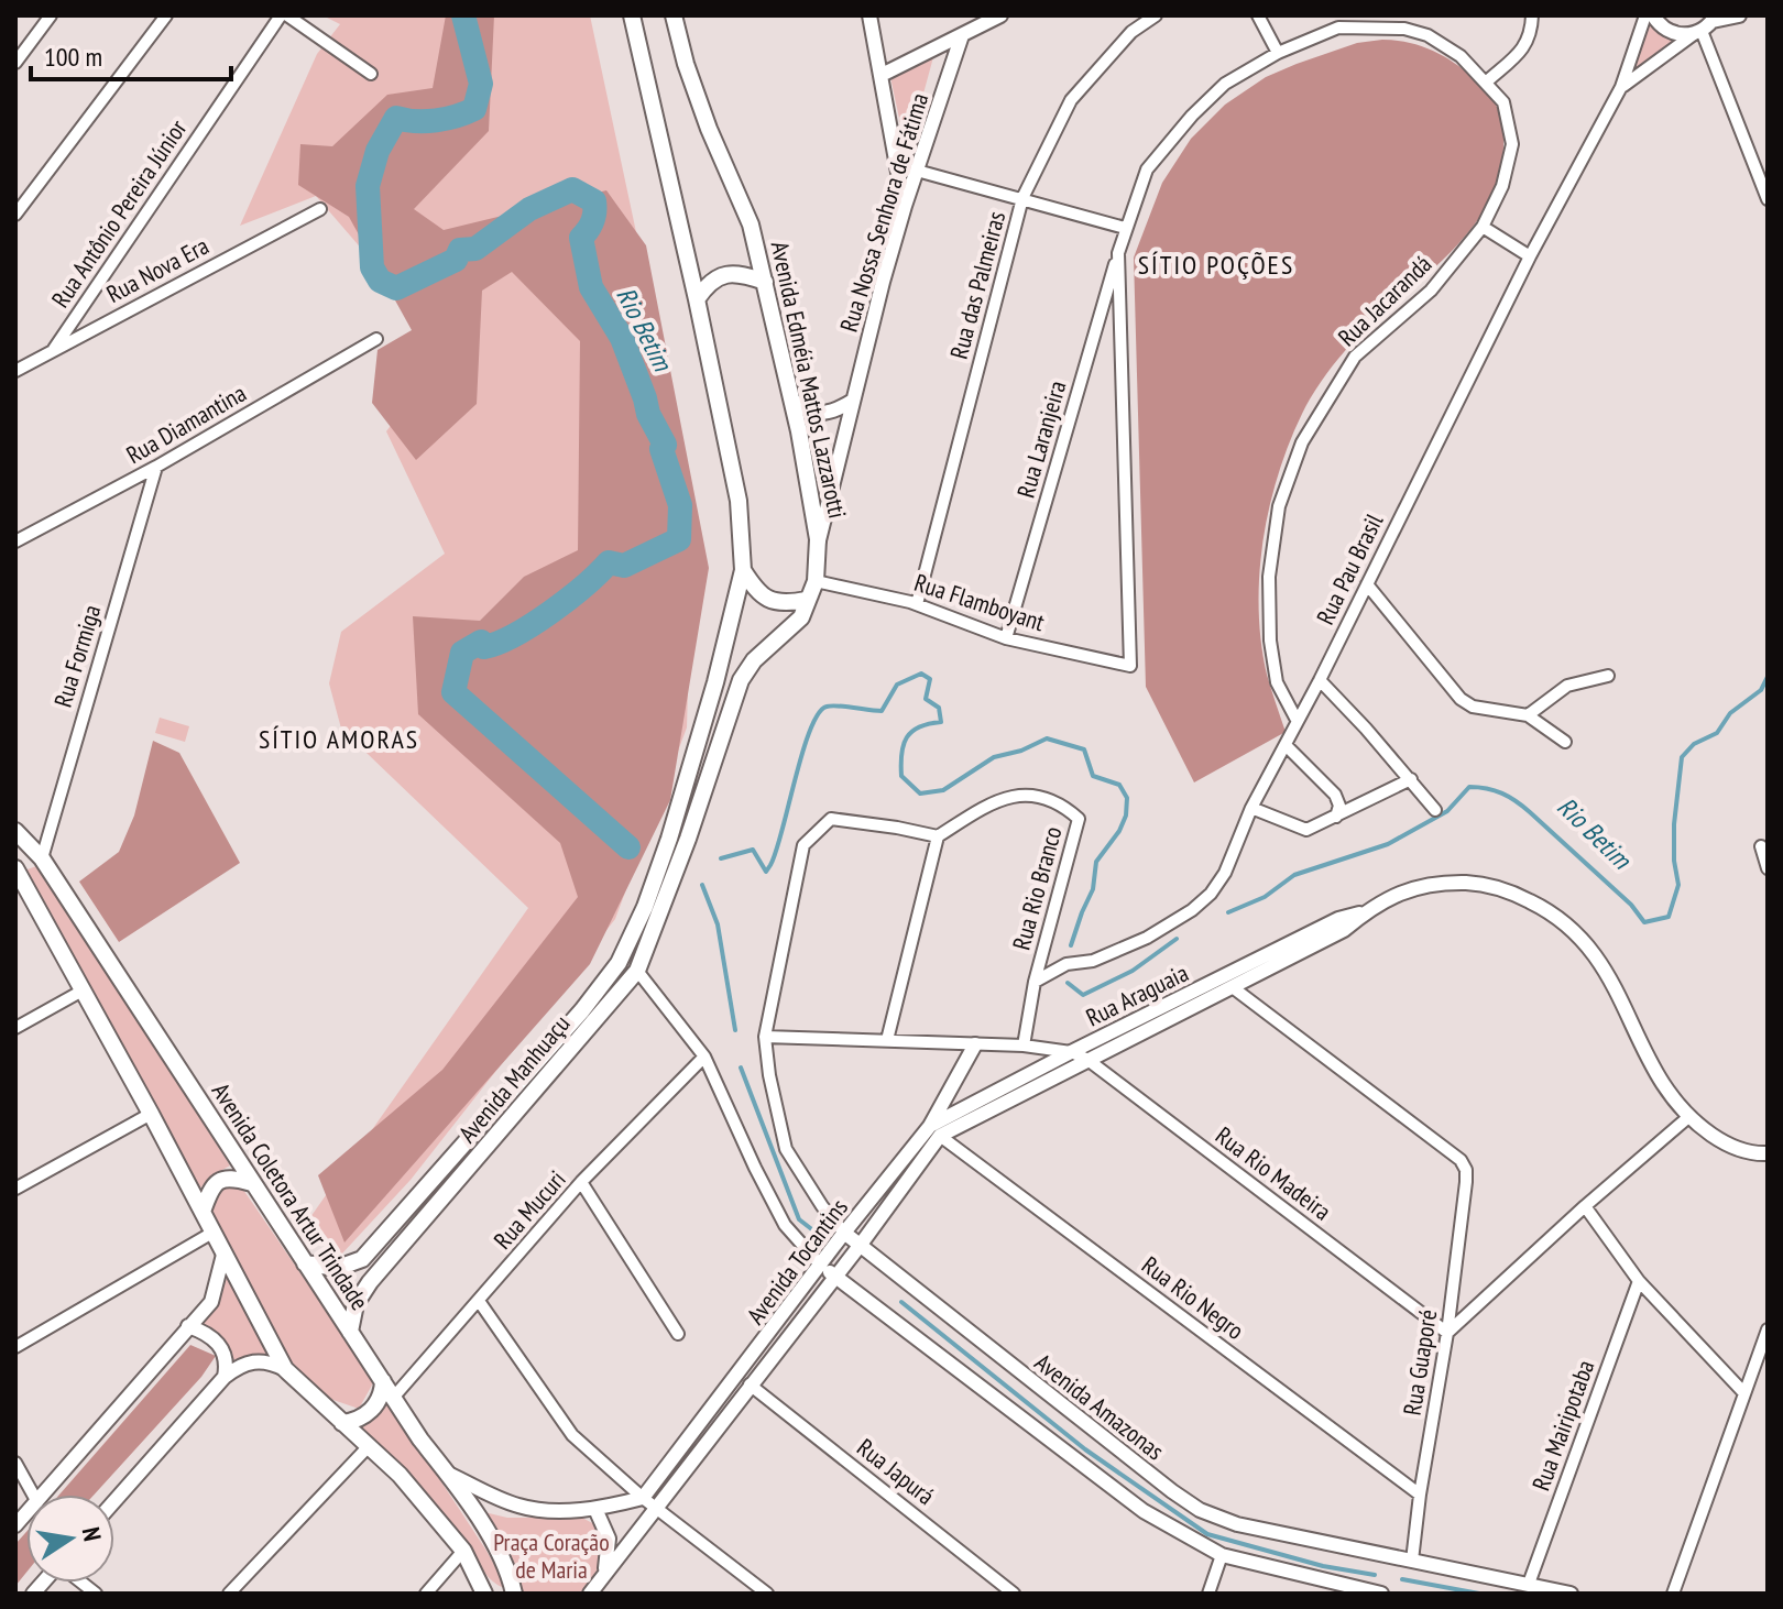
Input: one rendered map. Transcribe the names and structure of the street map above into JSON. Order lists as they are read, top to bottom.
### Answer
{
  "streets": {
    "main road": ["Avenida Edméia Mattos Lazzarotti", "Avenida Manhuaçu", "Avenida Coletora Artur Trindade"],
    "street": [
      "Rua Nossa Senhora de Fátima",
      "Rua Antônio Pereira Júnior",
      "Rua Nova Era",
      "Rua das Palmeiras",
      "Rua Jacarandá",
      "Rua Diamantina",
      "Rua Laranjeira",
      "Rua Pau Brasil",
      "Rua Flamboyant",
      "Rua Formiga",
      "Rua Rio Branco",
      "Rua Araguaia",
      "Rua Rio Madeira",
      "Rua Mucuri",
      "Avenida Tocantins",
      "Rua Rio Negro",
      "Rua Guaporé",
      "Avenida Amazonas",
      "Rua Mairipotaba",
      "Rua Japurá"
    ]
  },
  "crossings": [
    ["Rua Nossa Senhora de Fátima", "Avenida Edméia Mattos Lazzarotti"],
    ["Rua Antônio Pereira Júnior", "Rua Nova Era"],
    ["Rua das Palmeiras", "Rua Flamboyant"],
    ["Rua Jacarandá", "Rua Laranjeira"],
    ["Rua Jacarandá", "Rua Pau Brasil"],
    ["Rua Jacarandá", "Rua Flamboyant"],
    ["Avenida Edméia Mattos Lazzarotti", "Rua Flamboyant"],
    ["Avenida Edméia Mattos Lazzarotti", "Avenida Manhuaçu"],
    ["Rua Diamantina", "Rua Formiga"],
    ["Rua Laranjeira", "Rua Flamboyant"],
    ["Rua Pau Brasil", "Rua Rio Branco"],
    ["Rua Flamboyant", "Avenida Manhuaçu"],
    ["Rua Formiga", "Avenida Coletora Artur Trindade"],
    ["Rua Rio Branco", "Rua Rio Madeira"],
    ["Rua Araguaia", "Rua Rio Madeira"],
    ["Rua Araguaia", "Avenida Tocantins"],
    ["Rua Araguaia", "Rua Rio Negro"],
    ["Rua Araguaia", "Rua Guaporé"],
    ["Avenida Manhuaçu", "Avenida Coletora Artur Trindade"],
    ["Rua Rio Madeira", "Avenida Tocantins"],
    ["Rua Rio Madeira", "Rua Guaporé"],
    ["Rua Rio Madeira", "Avenida Amazonas"],
    ["Avenida Coletora Artur Trindade", "Rua Mucuri"],
    ["Avenida Tocantins", "Rua Rio Negro"],
    ["Avenida Tocantins", "Avenida Amazonas"],
    ["Avenida Tocantins", "Rua Japurá"],
    ["Rua Rio Negro", "Rua Guaporé"],
    ["Rua Guaporé", "Avenida Amazonas"],
    ["Avenida Amazonas", "Rua Mairipotaba"]
  ],
  "districts": ["SÍTIO POÇÕES", "SÍTIO AMORAS"],
  "water": ["Rio Betim"],
  "parks": ["Praça Coração de Maria"],
  "scale_bar": "100 m",
  "north": "right"
}
